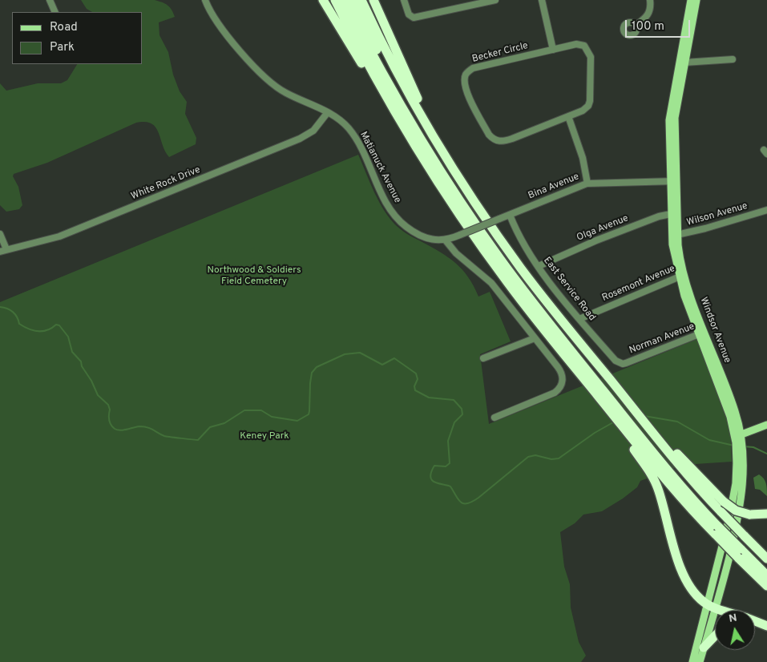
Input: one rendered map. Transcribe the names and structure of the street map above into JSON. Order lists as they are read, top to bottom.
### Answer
{
  "streets": {
    "main road": ["Windsor Avenue"],
    "street": [
      "Becker Circle",
      "Matianuck Avenue",
      "White Rock Drive",
      "Bina Avenue",
      "Wilson Avenue",
      "Olga Avenue",
      "Rosemont Avenue",
      "East Service Road",
      "Norman Avenue"
    ]
  },
  "crossings": [
    ["Matianuck Avenue", "White Rock Drive"],
    ["Matianuck Avenue", "Bina Avenue"],
    ["Bina Avenue", "East Service Road"],
    ["Bina Avenue", "Windsor Avenue"],
    ["Wilson Avenue", "Windsor Avenue"],
    ["Olga Avenue", "East Service Road"],
    ["Olga Avenue", "Windsor Avenue"],
    ["Rosemont Avenue", "East Service Road"],
    ["Rosemont Avenue", "Windsor Avenue"],
    ["East Service Road", "Norman Avenue"],
    ["Windsor Avenue", "Norman Avenue"]
  ],
  "parks": ["Northwood & Soldiers Field Cemetery", "Keney Park"],
  "legend": ["Road", "Park"],
  "scale_bar": "100 m",
  "north": "top"
}
